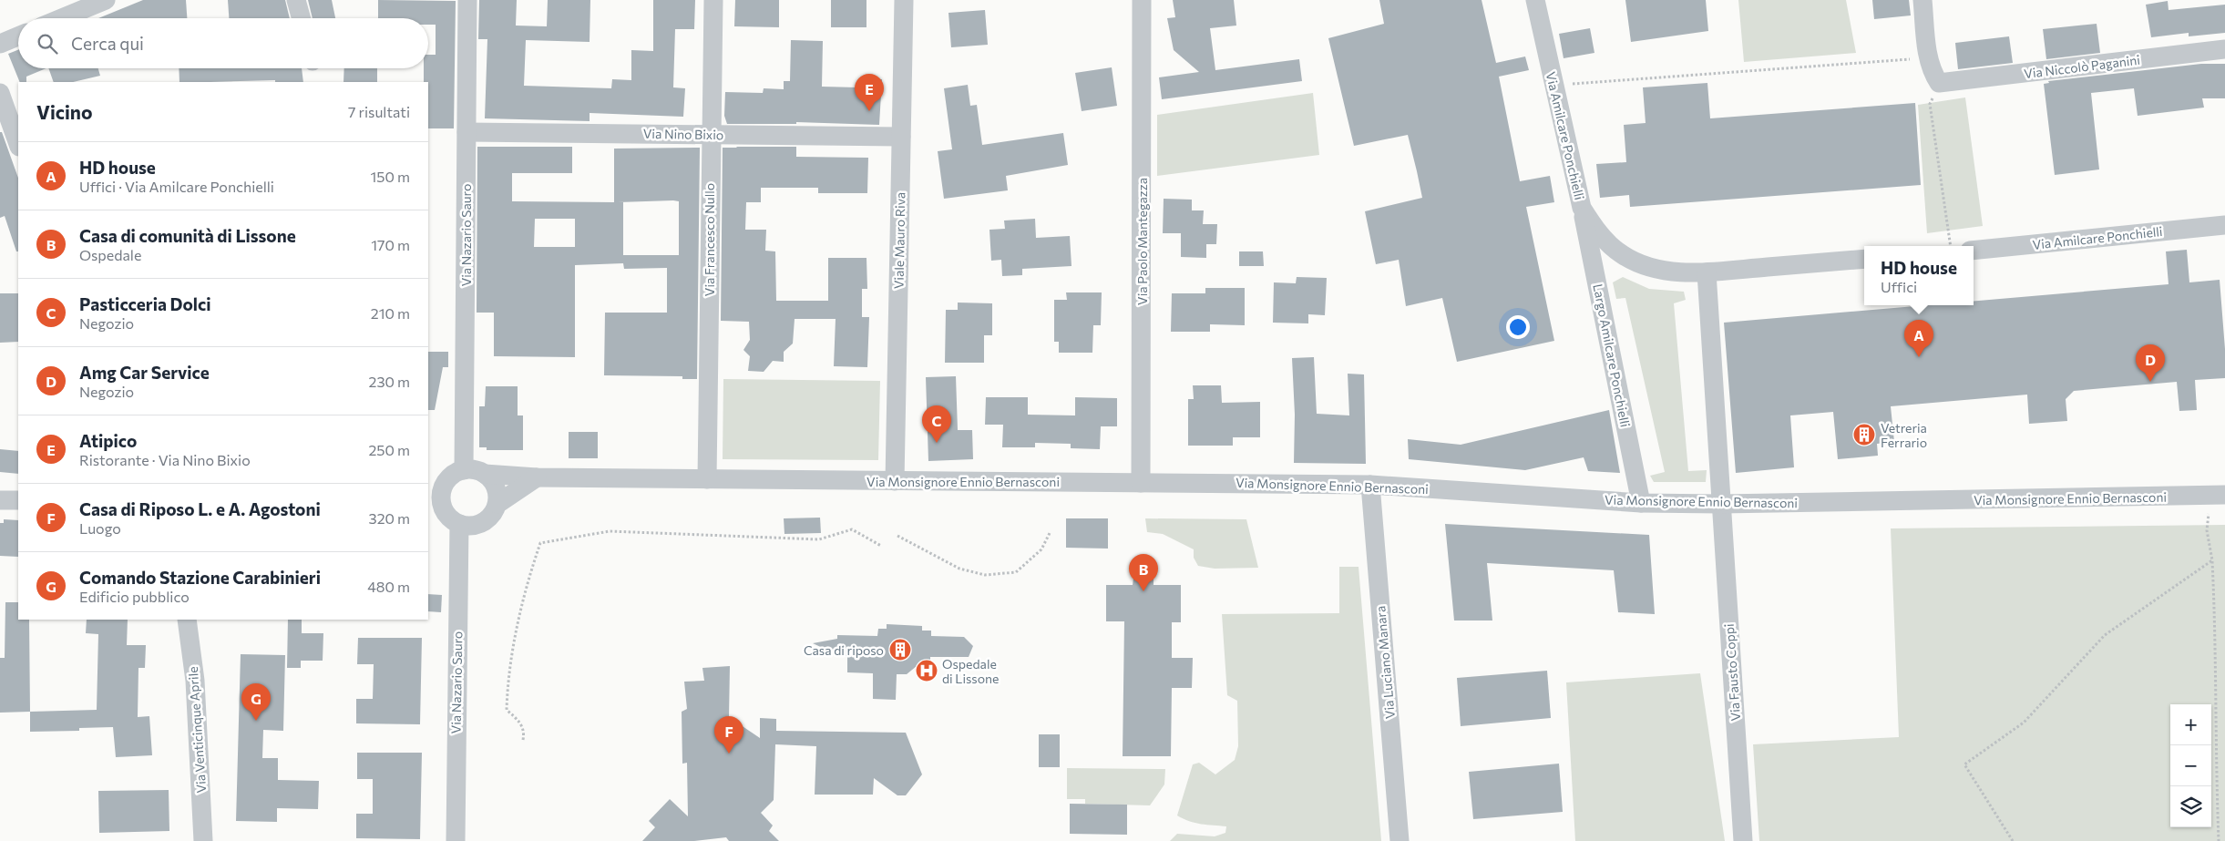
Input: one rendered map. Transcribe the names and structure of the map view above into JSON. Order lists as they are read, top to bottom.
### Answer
{
  "streets": {
    "street": [
      "Via Niccolò Paganini",
      "Via Nino Bixio",
      "Via Amilcare Ponchielli",
      "Via Nazario Sauro",
      "Via Francesco Nullo",
      "Viale Mauro Riva",
      "Via Paolo Mantegazza",
      "Largo Amilcare Ponchielli",
      "Via Monsignore Ennio Bernasconi",
      "Via Luciano Manara",
      "Via Fausto Coppi",
      "Via Venticinque Aprile"
    ]
  },
  "crossings": [
    ["Via Nino Bixio", "Via Nazario Sauro"],
    ["Via Nino Bixio", "Via Francesco Nullo"],
    ["Via Nino Bixio", "Viale Mauro Riva"],
    ["Via Amilcare Ponchielli", "Largo Amilcare Ponchielli"],
    ["Via Nazario Sauro", "Via Monsignore Ennio Bernasconi"],
    ["Via Francesco Nullo", "Via Monsignore Ennio Bernasconi"],
    ["Viale Mauro Riva", "Via Monsignore Ennio Bernasconi"],
    ["Via Paolo Mantegazza", "Via Monsignore Ennio Bernasconi"],
    ["Largo Amilcare Ponchielli", "Via Monsignore Ennio Bernasconi"],
    ["Via Monsignore Ennio Bernasconi", "Via Luciano Manara"],
    ["Via Monsignore Ennio Bernasconi", "Via Fausto Coppi"]
  ],
  "places": {
    "building": ["Vetreria Ferrario", "Casa di riposo"],
    "hospital": ["Ospedale di Lissone"]
  },
  "page": {
    "search": "Cerca qui",
    "pins": [
      "E",
      "A",
      "D",
      "C",
      "B",
      "G",
      "F"
    ],
    "heading": ["Vicino", "7 risultati"],
    "list": [
      {
        "mark": "A",
        "name": "HD house",
        "note": "Uffici · Via Amilcare Ponchielli",
        "value": "150 m"
      },
      {
        "mark": "B",
        "name": "Casa di comunità di Lissone",
        "note": "Ospedale",
        "value": "170 m"
      },
      {
        "mark": "C",
        "name": "Pasticceria Dolci",
        "note": "Negozio",
        "value": "210 m"
      },
      {
        "mark": "D",
        "name": "Amg Car Service",
        "note": "Negozio",
        "value": "230 m"
      },
      {
        "mark": "E",
        "name": "Atipico",
        "note": "Ristorante · Via Nino Bixio",
        "value": "250 m"
      },
      {
        "mark": "F",
        "name": "Casa di Riposo L. e A. Agostoni",
        "note": "Luogo",
        "value": "320 m"
      },
      {
        "mark": "G",
        "name": "Comando Stazione Carabinieri",
        "note": "Edificio pubblico",
        "value": "480 m"
      }
    ],
    "popup": ["HD house", "Uffici"],
    "map_buttons": ["+", "−"]
  }
}
